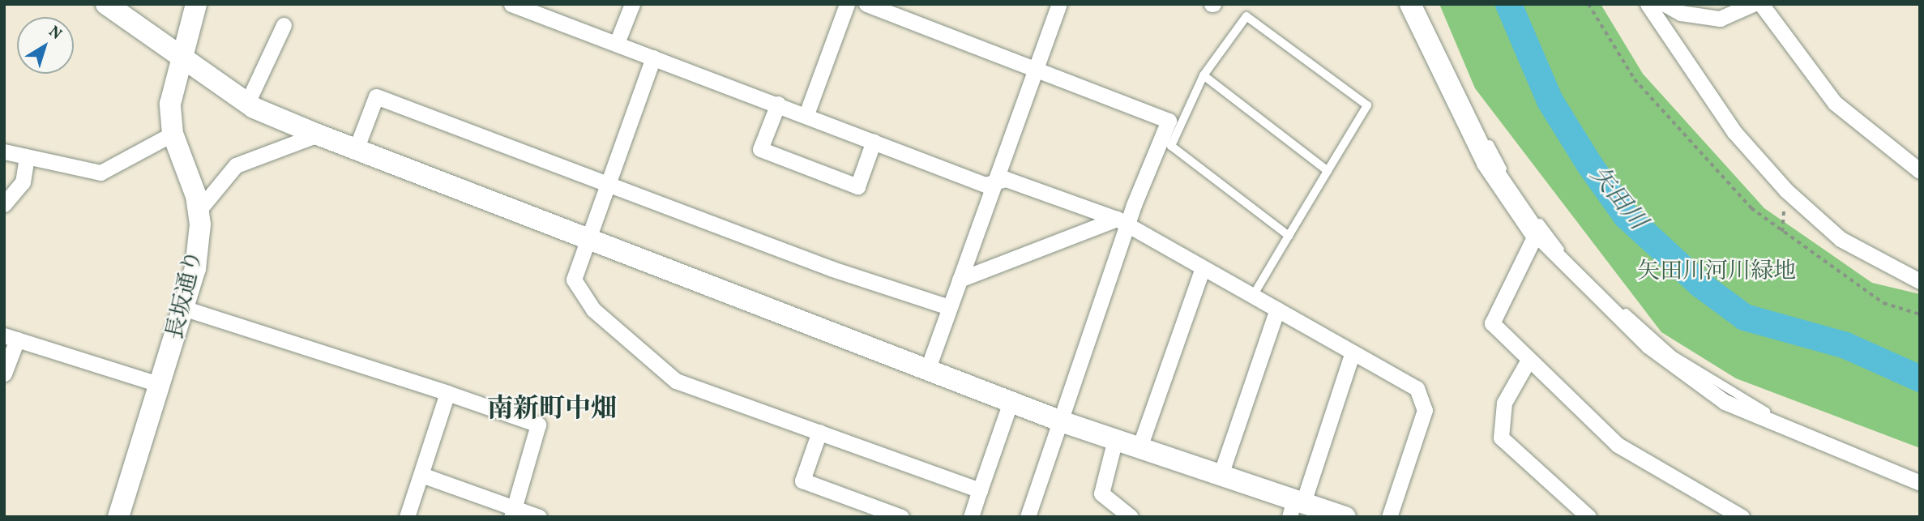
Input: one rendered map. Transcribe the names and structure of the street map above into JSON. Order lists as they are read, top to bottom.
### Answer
{
  "streets": {
    "street": ["長坂通り"]
  },
  "districts": ["南新町中畑"],
  "water": ["矢田川"],
  "parks": ["矢田川河川緑地"],
  "north": "top right"
}
